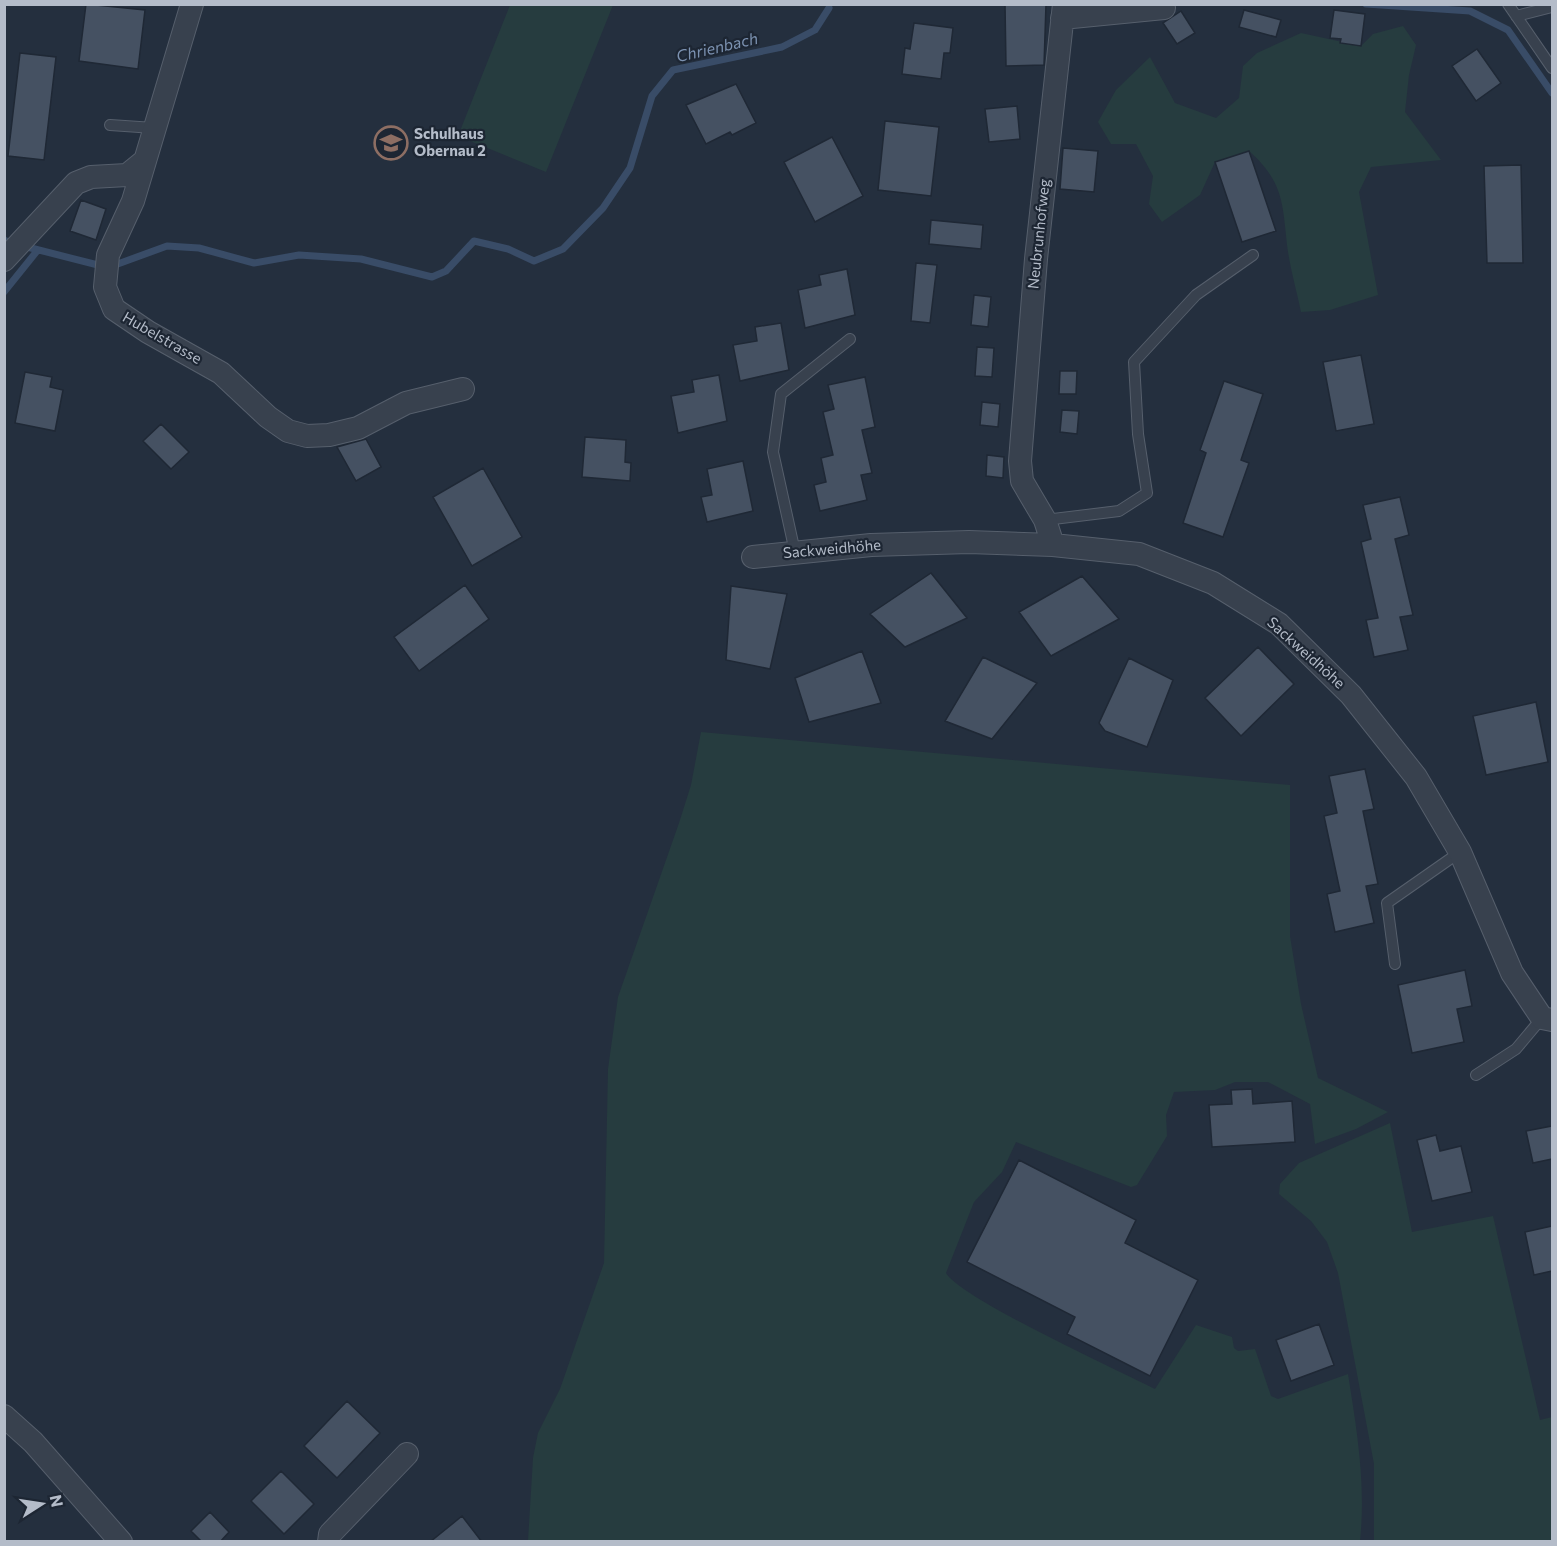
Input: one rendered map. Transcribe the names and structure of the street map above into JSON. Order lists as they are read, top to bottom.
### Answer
{
  "streets": {
    "street": ["Neubrunhofweg", "Hubelstrasse", "Sackweidhöhe"]
  },
  "crossings": [
    ["Neubrunhofweg", "Sackweidhöhe"]
  ],
  "water": ["Chrienbach"],
  "places": {
    "school or university": ["Schulhaus Obernau 2"]
  },
  "north": "right"
}
